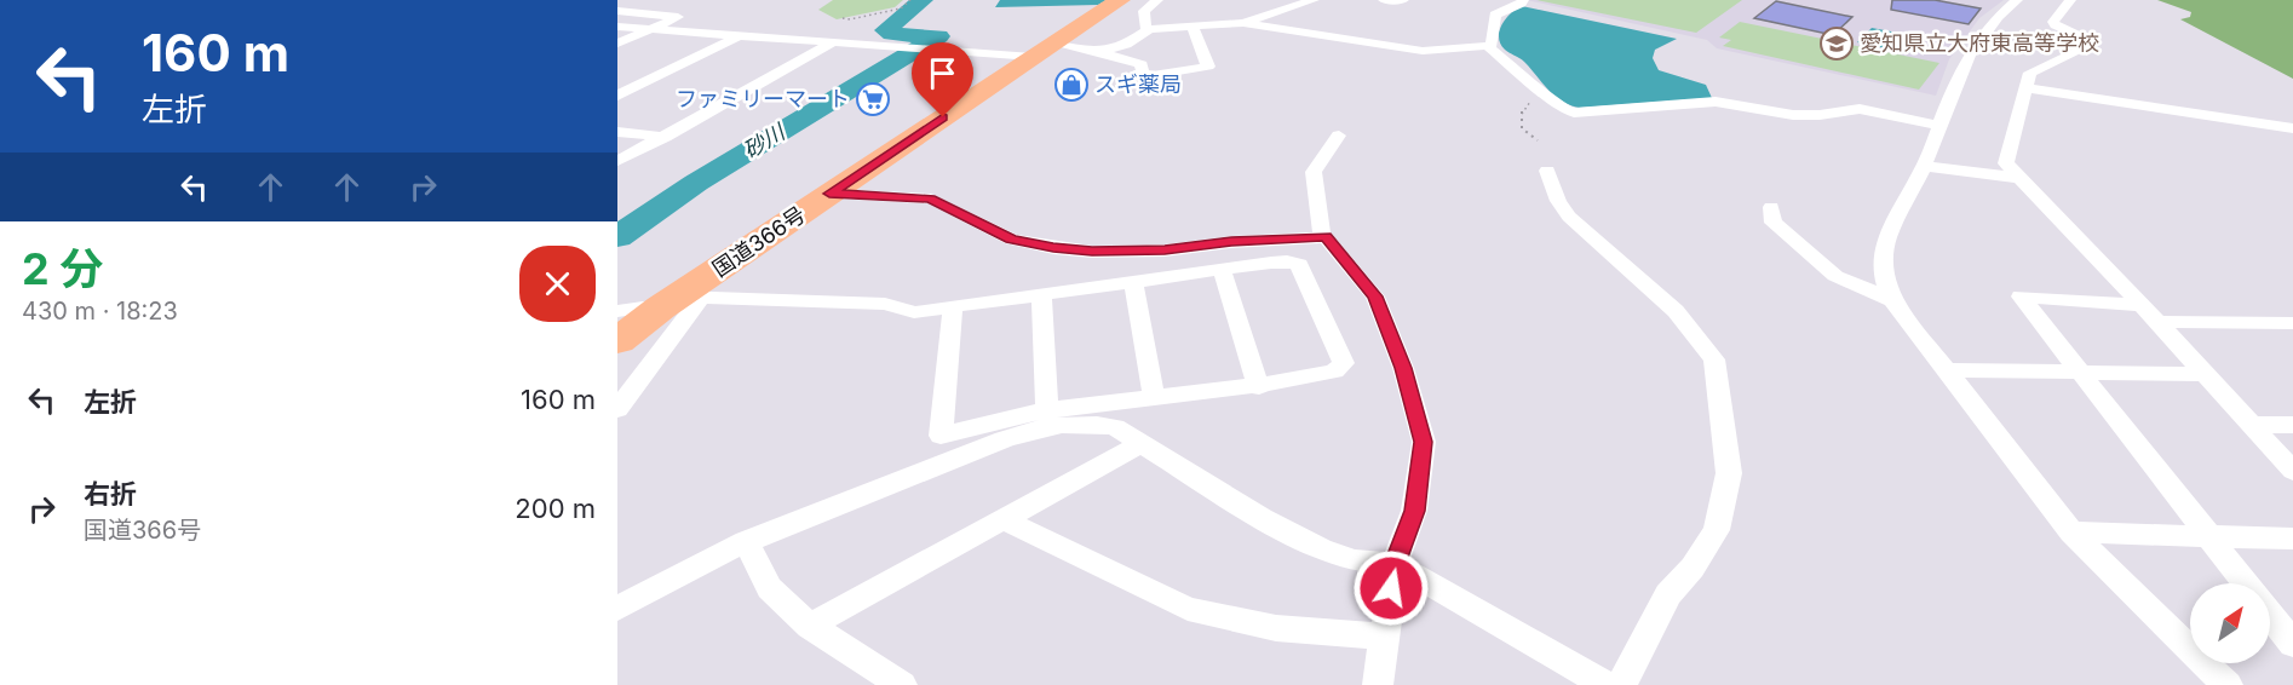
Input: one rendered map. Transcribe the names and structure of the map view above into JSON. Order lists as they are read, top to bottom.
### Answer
{
  "streets": {
    "highway": ["国道366号"]
  },
  "water": ["砂川"],
  "places": {
    "school or university": ["愛知県立大府東高等学校"],
    "shop": ["スギ薬局"],
    "supermarket": ["ファミリーマート"]
  },
  "north": "top right",
  "page": {
    "turn": ["160 m", "左折"],
    "heading": ["2 分", "430 m · 18:23"],
    "list": [
      {
        "name": "左折",
        "value": "160 m"
      },
      {
        "name": "右折",
        "note": "国道366号",
        "value": "200 m"
      }
    ]
  }
}
